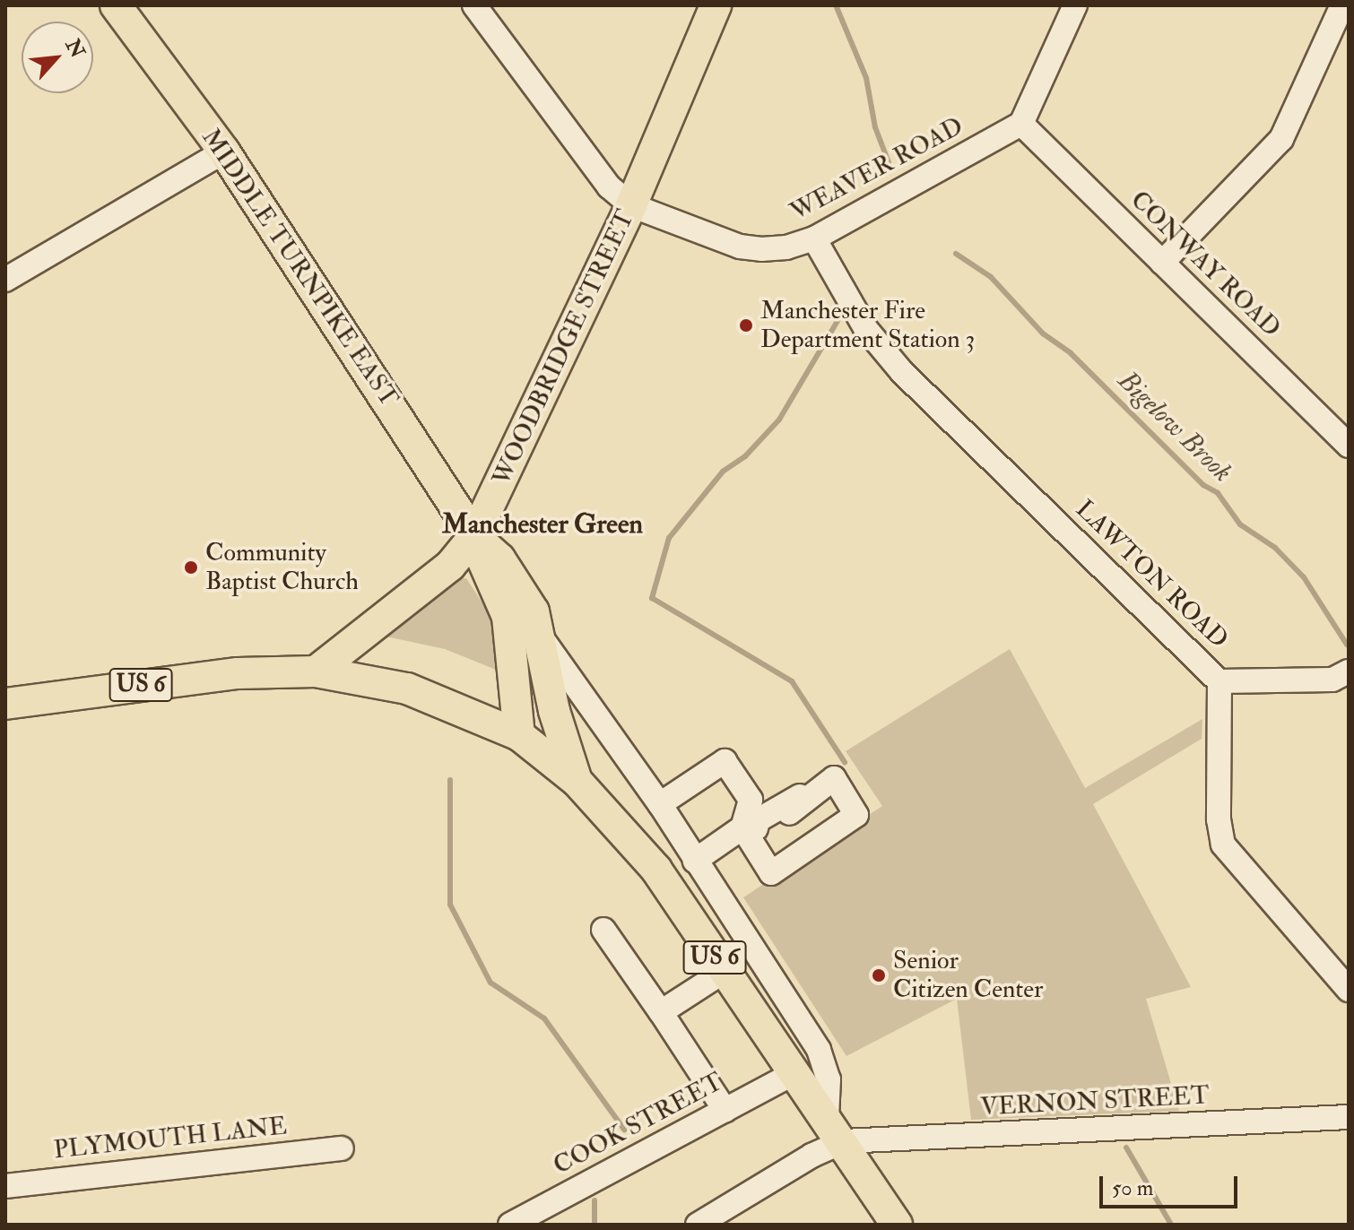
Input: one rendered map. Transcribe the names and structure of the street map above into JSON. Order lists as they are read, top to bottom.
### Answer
{
  "streets": {
    "main road": ["MIDDLE TURNPIKE EAST", "WOODBRIDGE STREET", "US 6"],
    "street": [
      "WEAVER ROAD",
      "CONWAY ROAD",
      "LAWTON ROAD",
      "VERNON STREET",
      "COOK STREET",
      "PLYMOUTH LANE"
    ]
  },
  "crossings": [
    ["WEAVER ROAD", "CONWAY ROAD"],
    ["WEAVER ROAD", "WOODBRIDGE STREET"],
    ["WEAVER ROAD", "LAWTON ROAD"],
    ["MIDDLE TURNPIKE EAST", "WOODBRIDGE STREET"],
    ["MIDDLE TURNPIKE EAST", "US 6"],
    ["MIDDLE TURNPIKE EAST", "VERNON STREET"],
    ["MIDDLE TURNPIKE EAST", "COOK STREET"],
    ["WOODBRIDGE STREET", "US 6"]
  ],
  "districts": ["Manchester Green"],
  "water": ["Bigelow Brook"],
  "places": ["Manchester Fire Department Station 3", "Community Baptist Church", "Senior Citizen Center"],
  "scale_bar": "50 m",
  "north": "top right"
}
